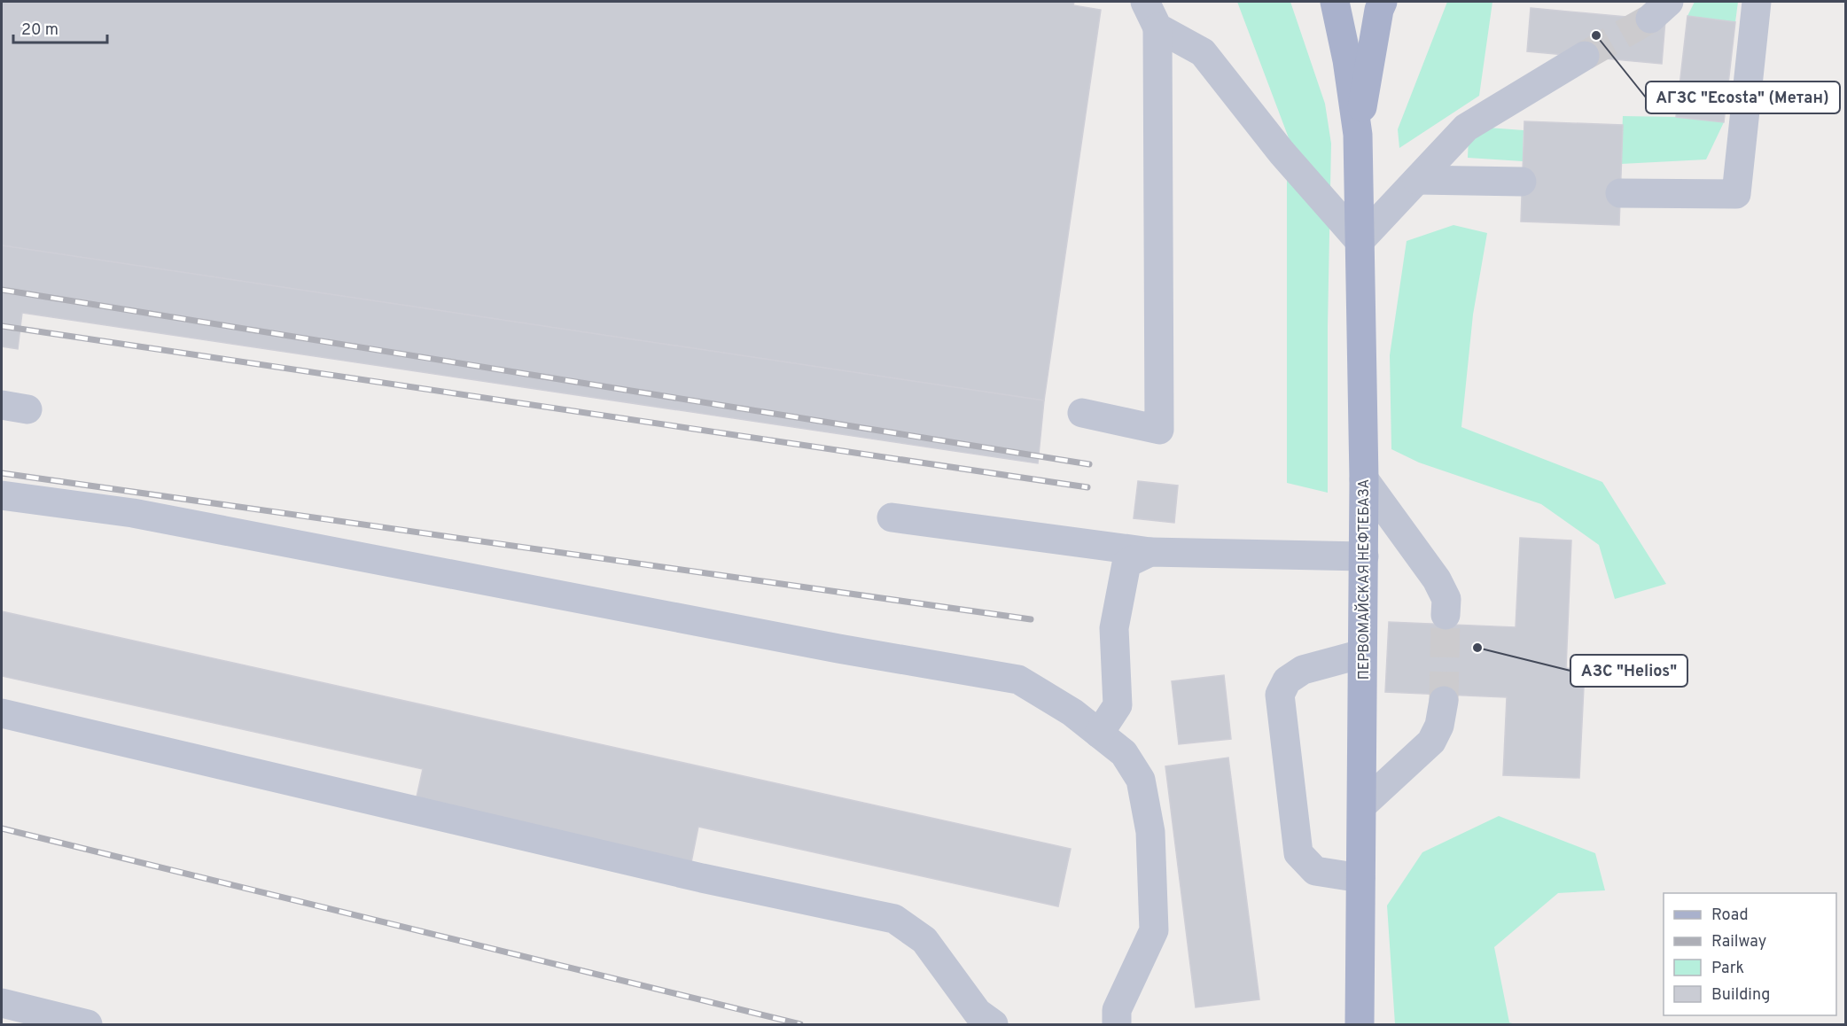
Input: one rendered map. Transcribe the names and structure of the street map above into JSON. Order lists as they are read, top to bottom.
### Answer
{
  "streets": {
    "main road": ["ПЕРВОМАЙСКАЯ НЕФТЕБАЗА"]
  },
  "places": ["АГЗС \"Ecosta\" (Метан)", "АЗС \"Helios\""],
  "legend": [
    "Road",
    "Railway",
    "Park",
    "Building"
  ],
  "scale_bar": "20 m"
}
